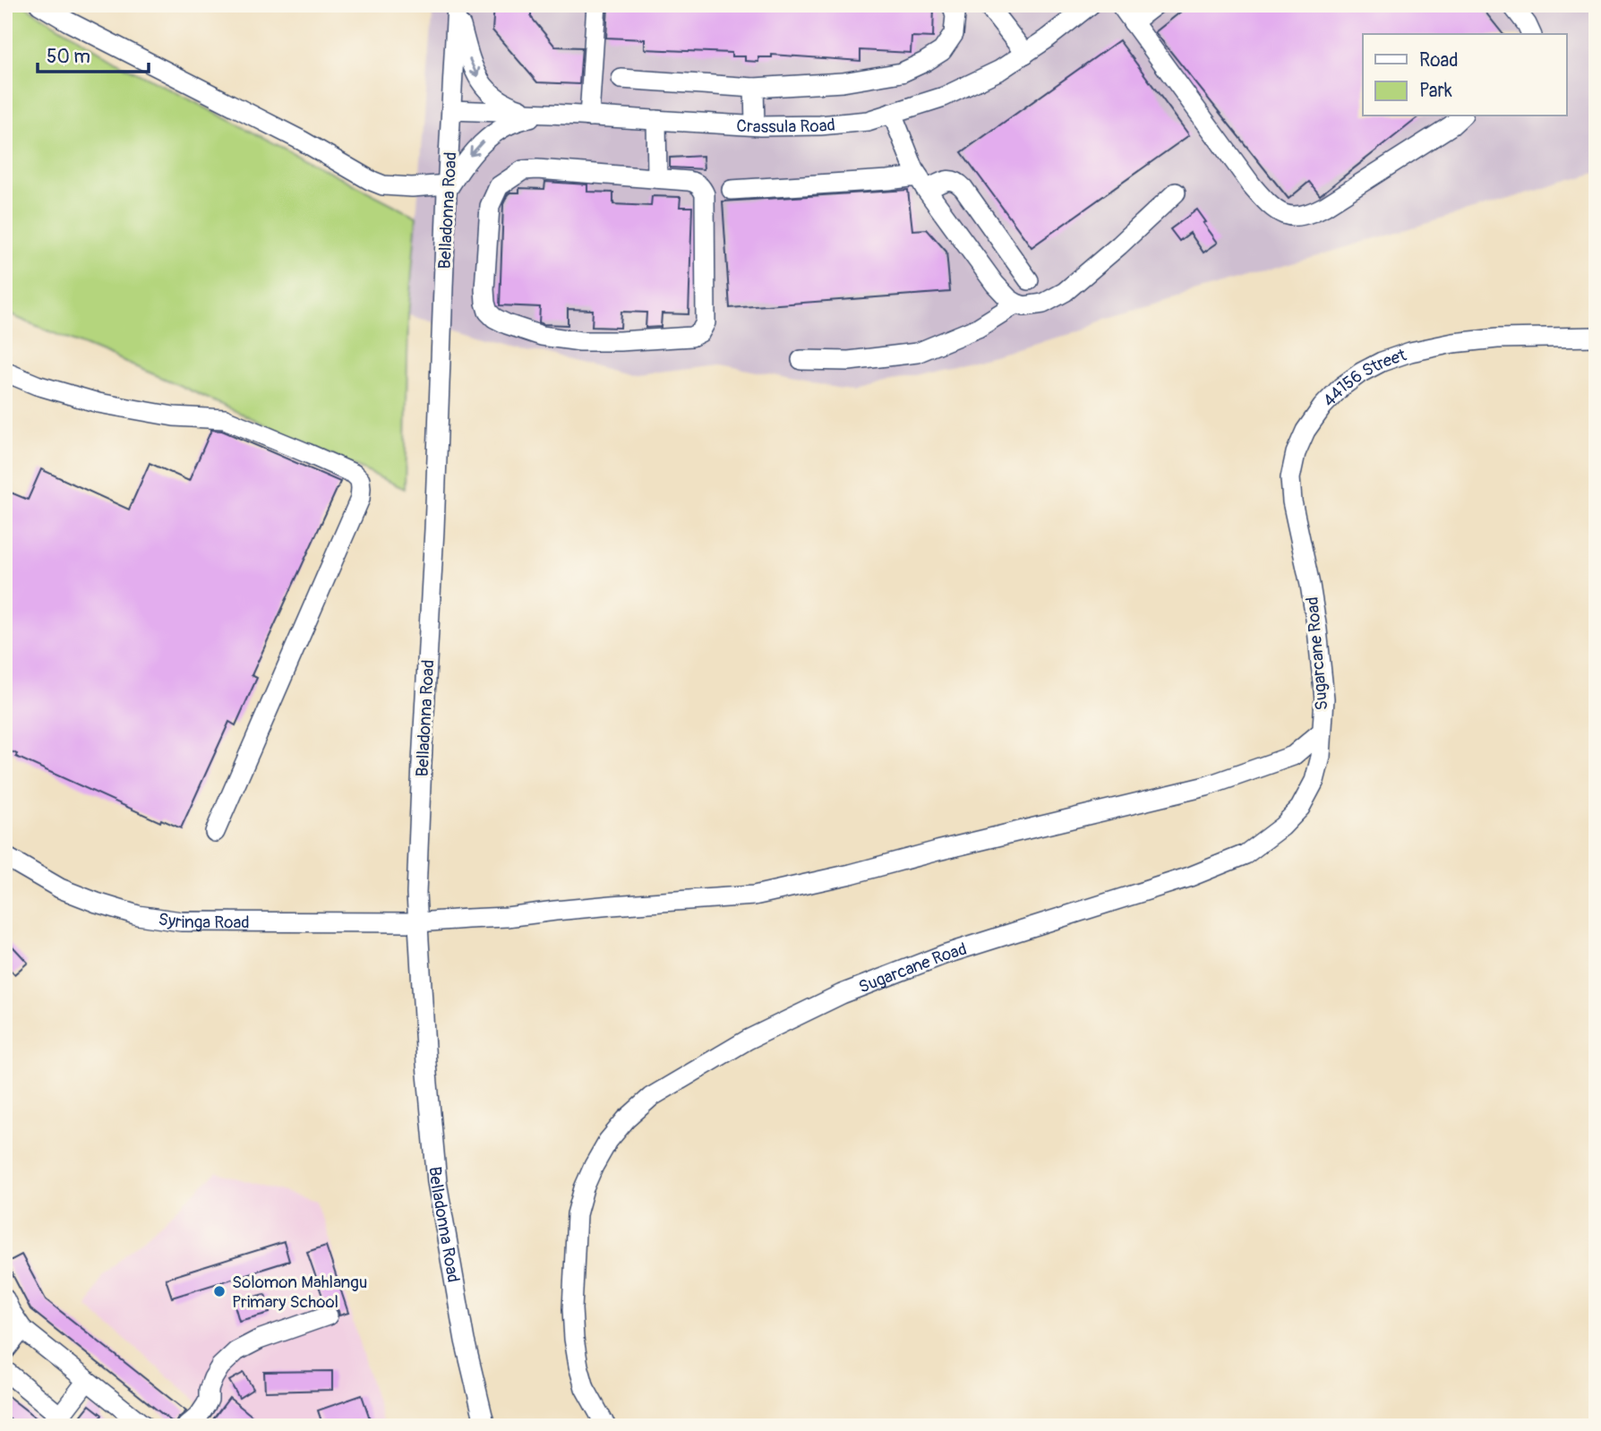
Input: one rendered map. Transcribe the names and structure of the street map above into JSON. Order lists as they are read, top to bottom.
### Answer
{
  "streets": {
    "street": [
      "Crassula Road",
      "Belladonna Road",
      "44156 Street",
      "Sugarcane Road",
      "Syringa Road"
    ]
  },
  "crossings": [
    ["Crassula Road", "Belladonna Road"],
    ["Belladonna Road", "Syringa Road"],
    ["44156 Street", "Sugarcane Road"],
    ["Sugarcane Road", "Syringa Road"]
  ],
  "places": ["Solomon Mahlangu Primary School"],
  "legend": ["Road", "Park"],
  "scale_bar": "50 m"
}
